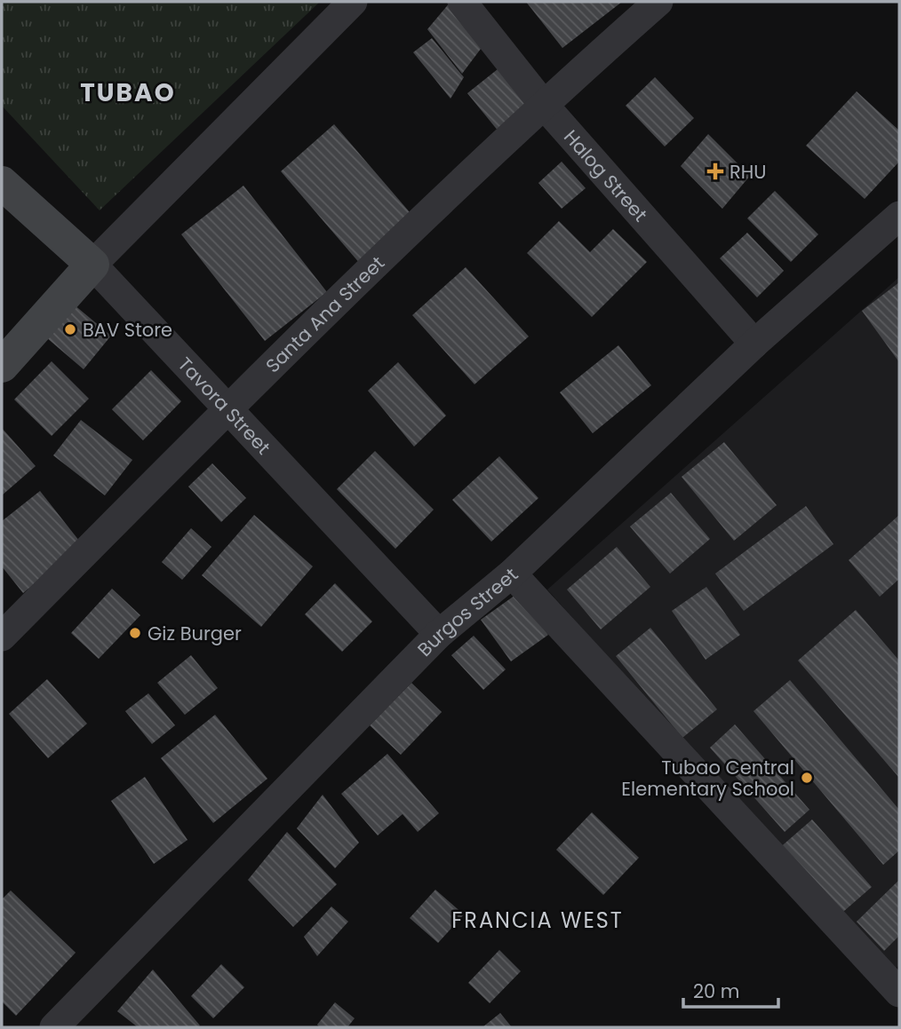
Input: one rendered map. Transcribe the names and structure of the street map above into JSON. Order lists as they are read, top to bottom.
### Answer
{
  "streets": {
    "main road": ["Tavora Street"],
    "street": ["Halog Street", "Santa Ana Street", "Burgos Street"]
  },
  "crossings": [
    ["Halog Street", "Santa Ana Street"],
    ["Halog Street", "Burgos Street"],
    ["Santa Ana Street", "Tavora Street"],
    ["Tavora Street", "Burgos Street"]
  ],
  "districts": ["TUBAO", "FRANCIA WEST"],
  "places": {
    "health": ["RHU"],
    "other": ["BAV Store", "Giz Burger", "Tubao Central Elementary School"]
  },
  "scale_bar": "20 m"
}
